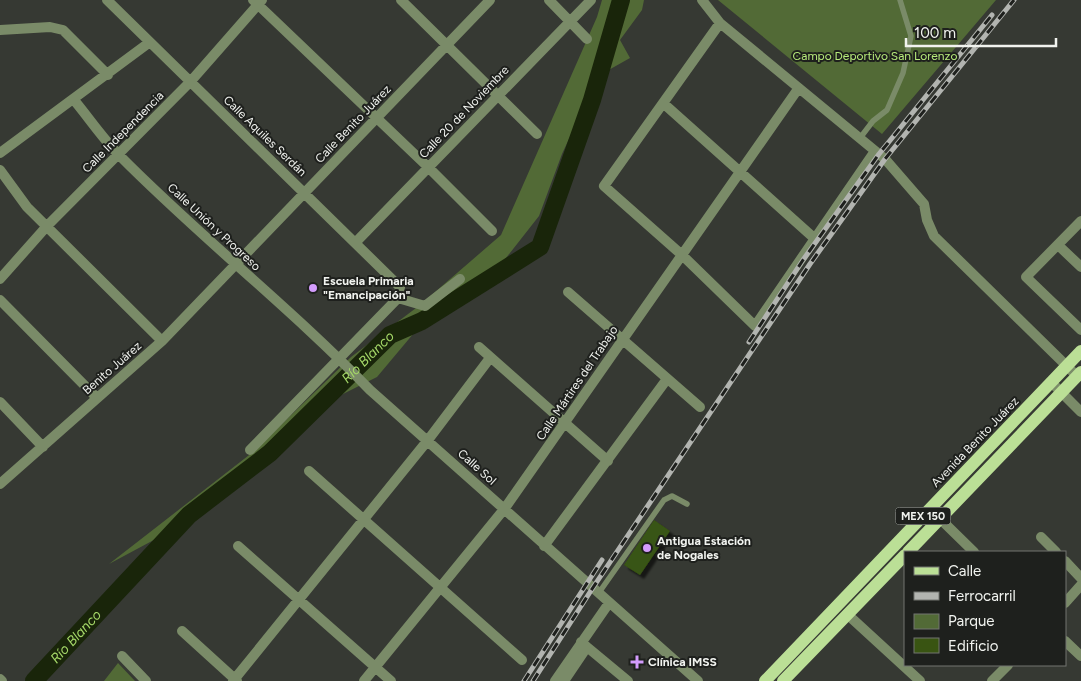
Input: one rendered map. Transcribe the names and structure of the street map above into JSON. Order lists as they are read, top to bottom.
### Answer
{
  "streets": {
    "main road": ["Avenida Benito Juárez", "MEX 150"],
    "street": [
      "Calle 20 de Noviembre",
      "Calle Benito Juárez",
      "Calle Independencia",
      "Calle Aquiles Serdán",
      "Calle Unión y Progreso",
      "Benito Juárez",
      "Calle Mártires del Trabajo",
      "Calle Sol"
    ]
  },
  "crossings": [
    ["Calle 20 de Noviembre", "Calle Aquiles Serdán"],
    ["Calle Benito Juárez", "Calle Aquiles Serdán"],
    ["Calle Benito Juárez", "Calle Unión y Progreso"],
    ["Calle Benito Juárez", "Benito Juárez"],
    ["Calle Independencia", "Calle Aquiles Serdán"],
    ["Calle Independencia", "Calle Unión y Progreso"],
    ["Calle Unión y Progreso", "Benito Juárez"],
    ["Calle Unión y Progreso", "Calle Sol"],
    ["Calle Mártires del Trabajo", "Calle Sol"]
  ],
  "water": ["Río Blanco"],
  "parks": ["Campo Deportivo San Lorenzo"],
  "places": {
    "other": ["Escuela Primaria \"Emancipación\"", "Antigua Estación de Nogales"],
    "health": ["Clínica IMSS"]
  },
  "legend": [
    "Calle",
    "Ferrocarril",
    "Parque",
    "Edificio"
  ],
  "scale_bar": "100 m"
}
